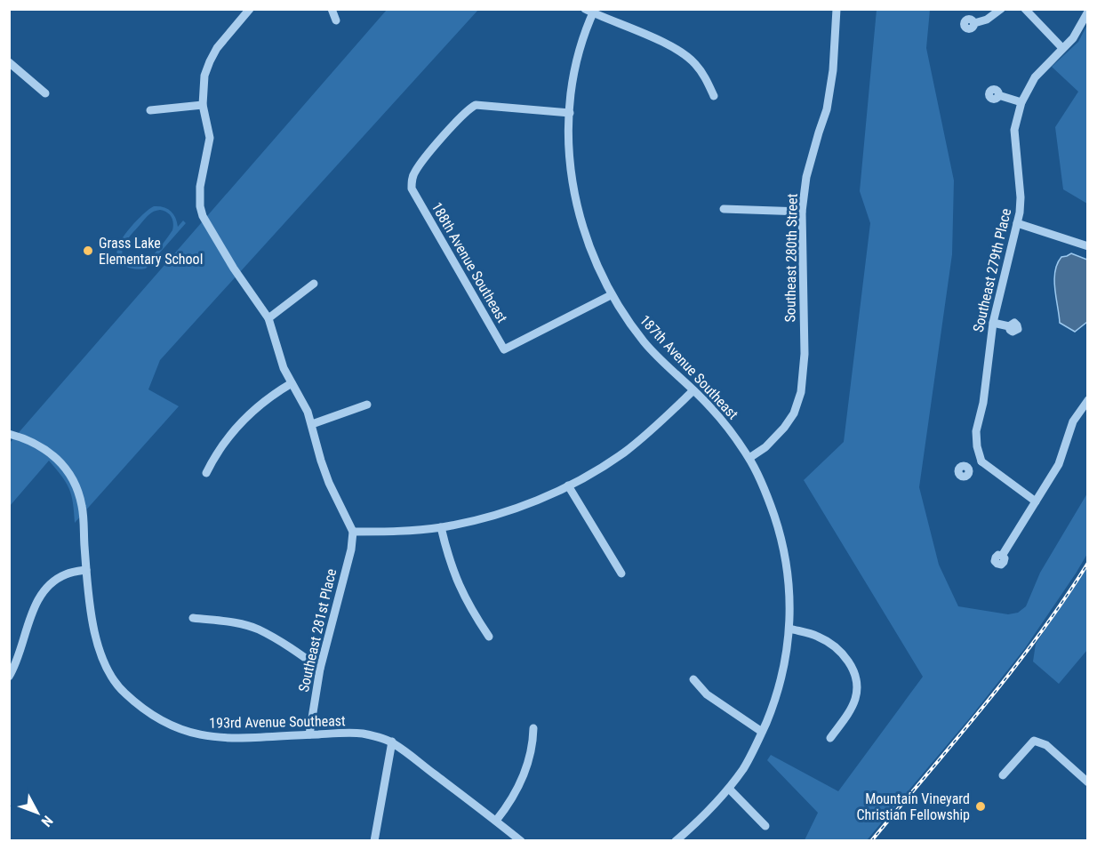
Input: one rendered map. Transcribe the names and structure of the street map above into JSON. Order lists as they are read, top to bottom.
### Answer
{
  "streets": {
    "street": [
      "Southeast 280th Street",
      "188th Avenue Southeast",
      "Southeast 279th Place",
      "187th Avenue Southeast",
      "Southeast 281st Place",
      "193rd Avenue Southeast"
    ]
  },
  "crossings": [
    ["Southeast 280th Street", "187th Avenue Southeast"],
    ["188th Avenue Southeast", "187th Avenue Southeast"],
    ["Southeast 281st Place", "193rd Avenue Southeast"]
  ],
  "places": ["Grass Lake Elementary School", "Mountain Vineyard Christian Fellowship"],
  "north": "bottom right"
}
